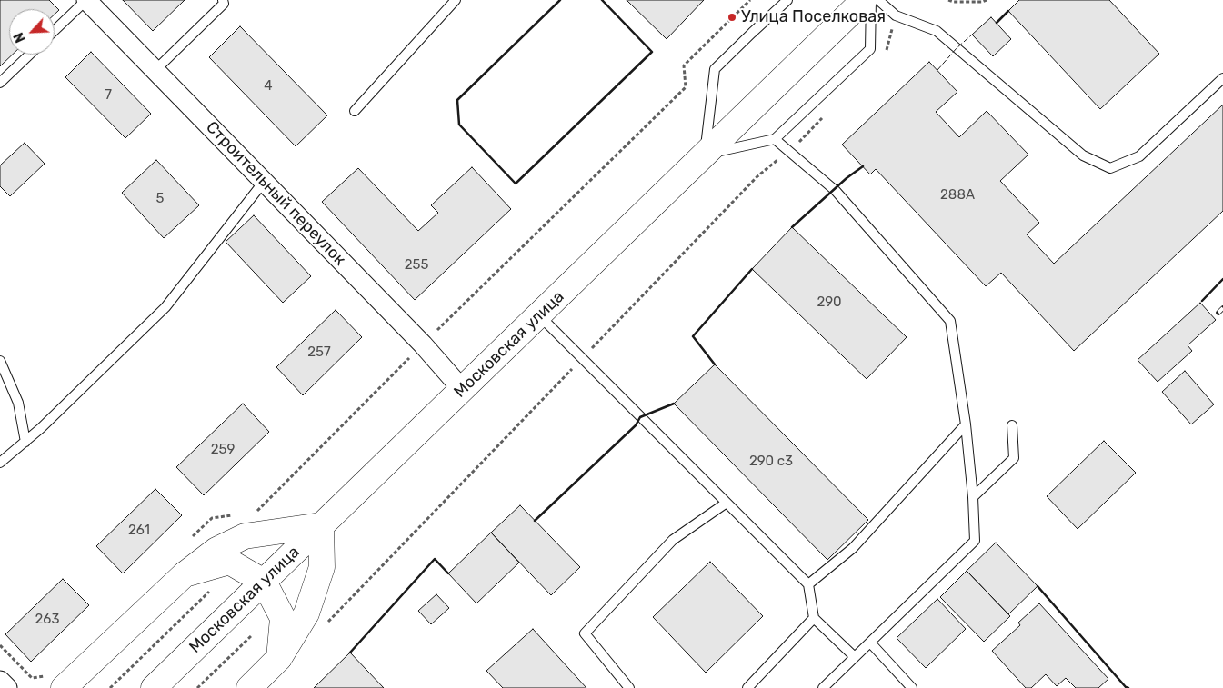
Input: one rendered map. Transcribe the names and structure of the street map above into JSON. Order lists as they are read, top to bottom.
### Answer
{
  "streets": {
    "main road": ["Московская улица"],
    "street": ["Строительный переулок"]
  },
  "crossings": [
    ["Строительный переулок", "Московская улица"]
  ],
  "places": ["Улица Поселковая"],
  "house_numbers": [
    "4",
    "7",
    "288А",
    "5",
    "255",
    "290",
    "257",
    "259",
    "290 с3",
    "261",
    "263"
  ],
  "north": "bottom left"
}
